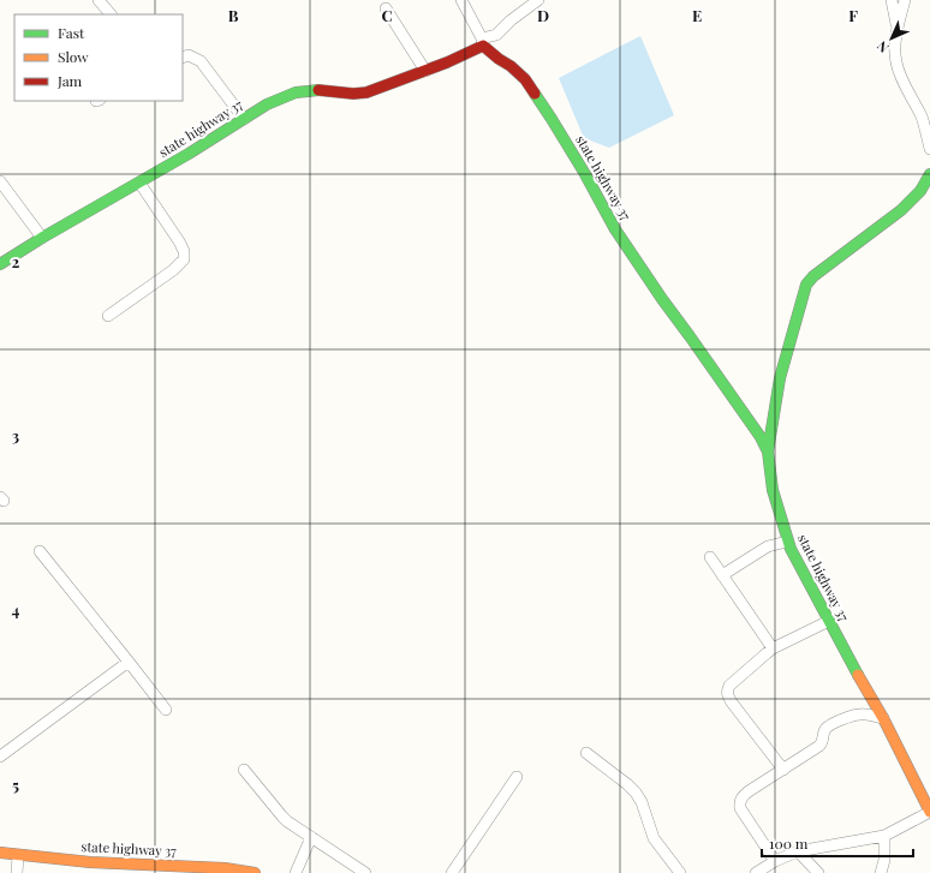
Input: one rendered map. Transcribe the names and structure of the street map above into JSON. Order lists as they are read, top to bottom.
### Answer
{
  "streets": {
    "street": ["state highway 37"]
  },
  "legend": ["Fast", "Slow", "Jam"],
  "scale_bar": "100 m",
  "north": "bottom left",
  "grid": {
    "columns": [
      "B",
      "C",
      "D",
      "E",
      "F"
    ],
    "rows": [
      "2",
      "3",
      "4",
      "5"
    ]
  }
}
